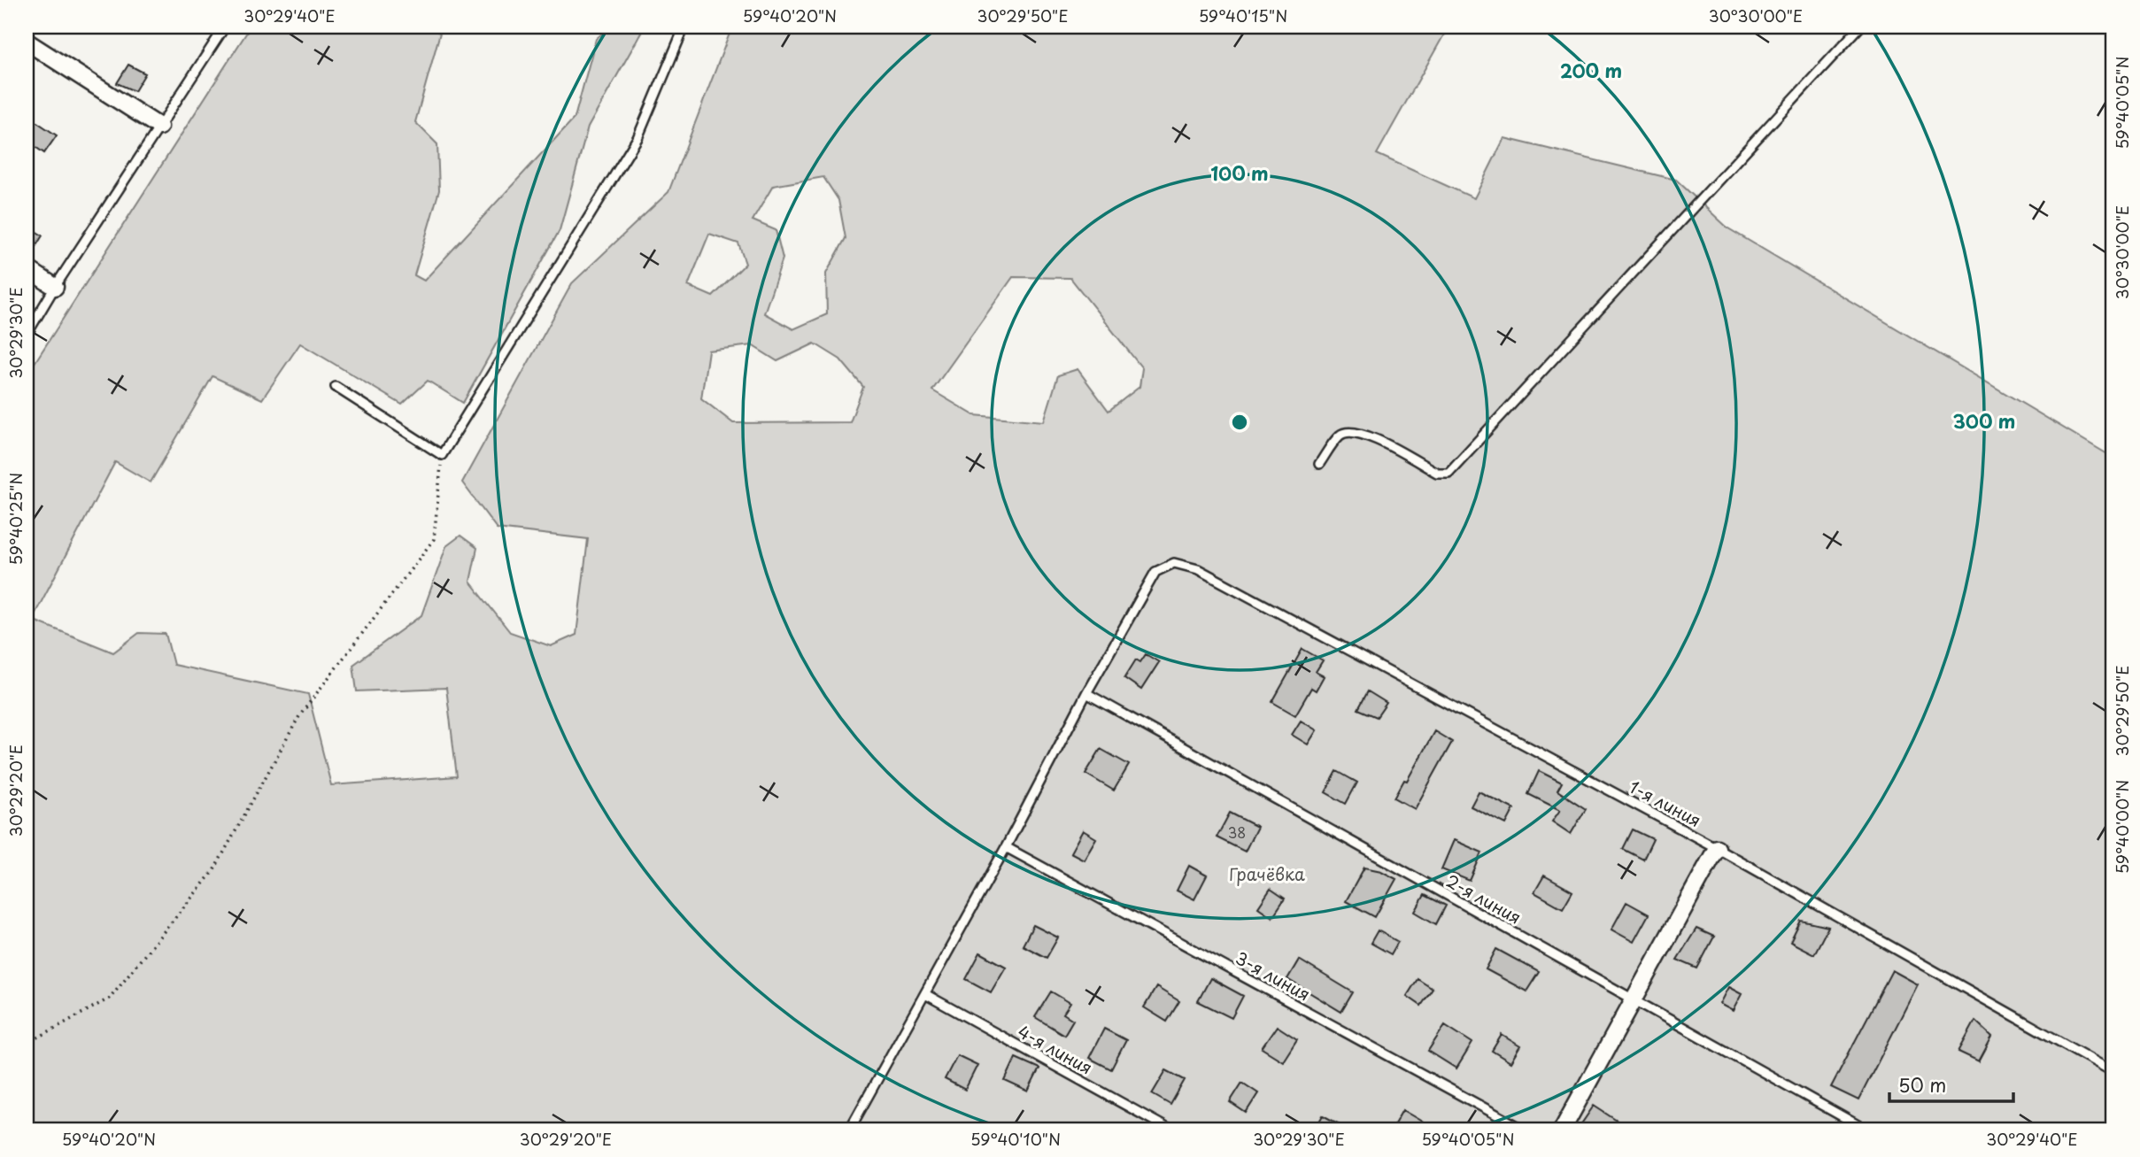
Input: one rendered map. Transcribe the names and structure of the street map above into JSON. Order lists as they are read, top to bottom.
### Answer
{
  "streets": {
    "lane": [
      "1-я линия",
      "2-я линия",
      "3-я линия",
      "4-я линия"
    ]
  },
  "crossings": [
    ["1-я линия", "2-я линия"]
  ],
  "parks": ["Грачёвка"],
  "house_numbers": ["38"],
  "scale_bar": "50 m",
  "coordinates": [
    "30°29'40\"E",
    "59°40'20\"N",
    "30°29'50\"E",
    "59°40'15\"N",
    "30°30'00\"E",
    "59°40'05\"N",
    "30°29'30\"E",
    "59°40'25\"N",
    "30°29'20\"E",
    "59°40'00\"N",
    "59°40'10\"N"
  ],
  "rings": ["200 m", "100 m", "300 m"]
}
